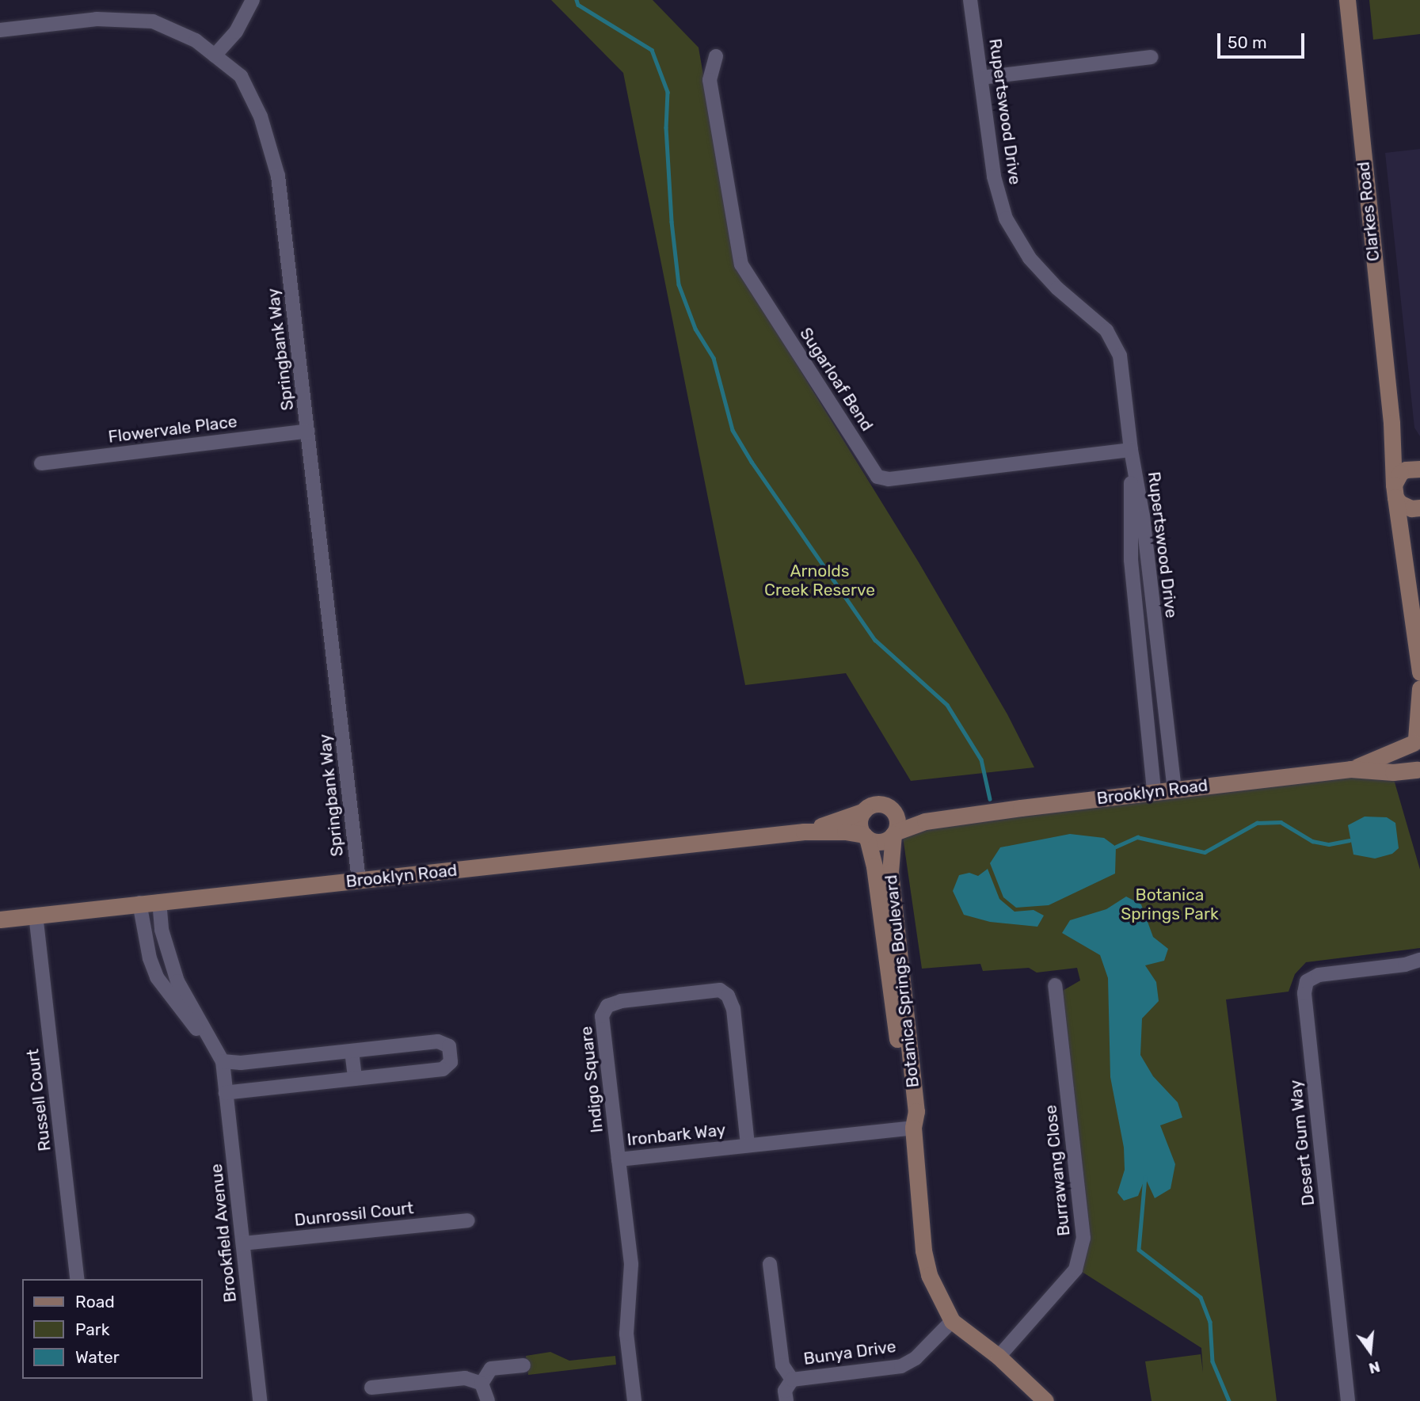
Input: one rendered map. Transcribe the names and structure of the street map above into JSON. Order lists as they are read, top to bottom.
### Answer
{
  "streets": {
    "street": [
      "Rupertswood Drive",
      "Clarkes Road",
      "Springbank Way",
      "Sugarloaf Bend",
      "Flowervale Place",
      "Brooklyn Road",
      "Botanica Springs Boulevard",
      "Indigo Square",
      "Russell Court",
      "Ironbark Way",
      "Desert Gum Way",
      "Burrawang Close",
      "Dunrossil Court",
      "Brookfield Avenue",
      "Bunya Drive"
    ]
  },
  "crossings": [
    ["Rupertswood Drive", "Sugarloaf Bend"],
    ["Rupertswood Drive", "Brooklyn Road"],
    ["Springbank Way", "Flowervale Place"],
    ["Springbank Way", "Brooklyn Road"],
    ["Brooklyn Road", "Botanica Springs Boulevard"],
    ["Brooklyn Road", "Russell Court"],
    ["Brooklyn Road", "Brookfield Avenue"],
    ["Botanica Springs Boulevard", "Ironbark Way"],
    ["Botanica Springs Boulevard", "Burrawang Close"],
    ["Botanica Springs Boulevard", "Bunya Drive"],
    ["Indigo Square", "Ironbark Way"],
    ["Dunrossil Court", "Brookfield Avenue"]
  ],
  "parks": ["Arnolds Creek Reserve", "Botanica Springs Park"],
  "legend": ["Road", "Park", "Water"],
  "scale_bar": "50 m",
  "north": "bottom"
}
